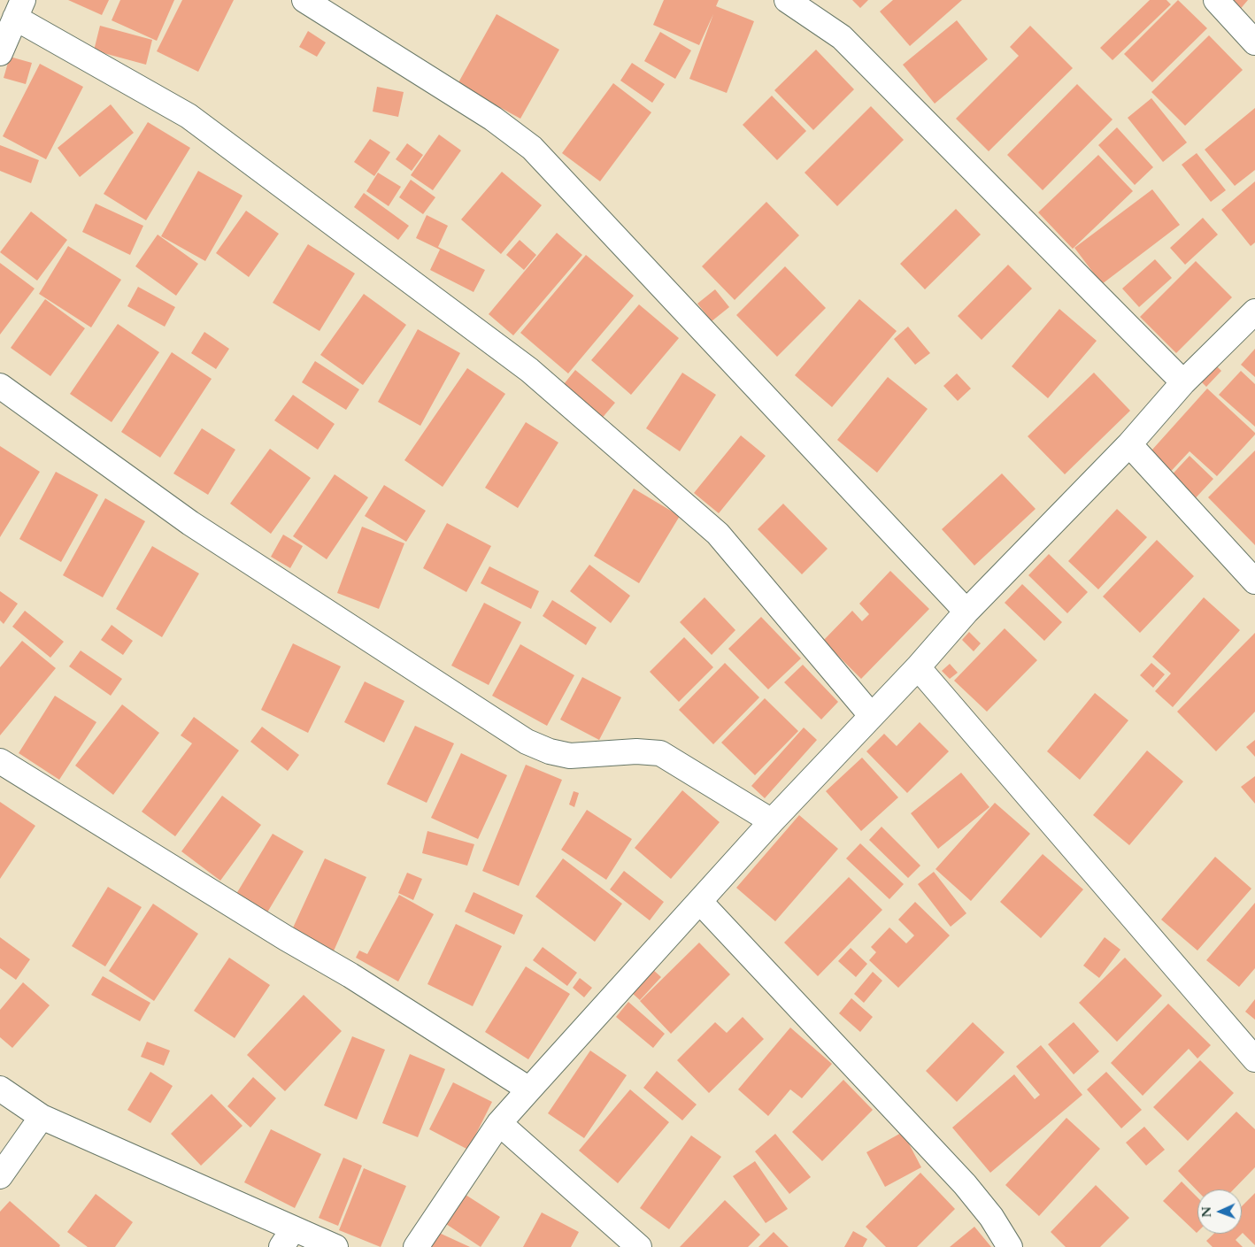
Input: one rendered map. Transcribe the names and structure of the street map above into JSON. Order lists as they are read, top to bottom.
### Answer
{
  "north": "left"
}
